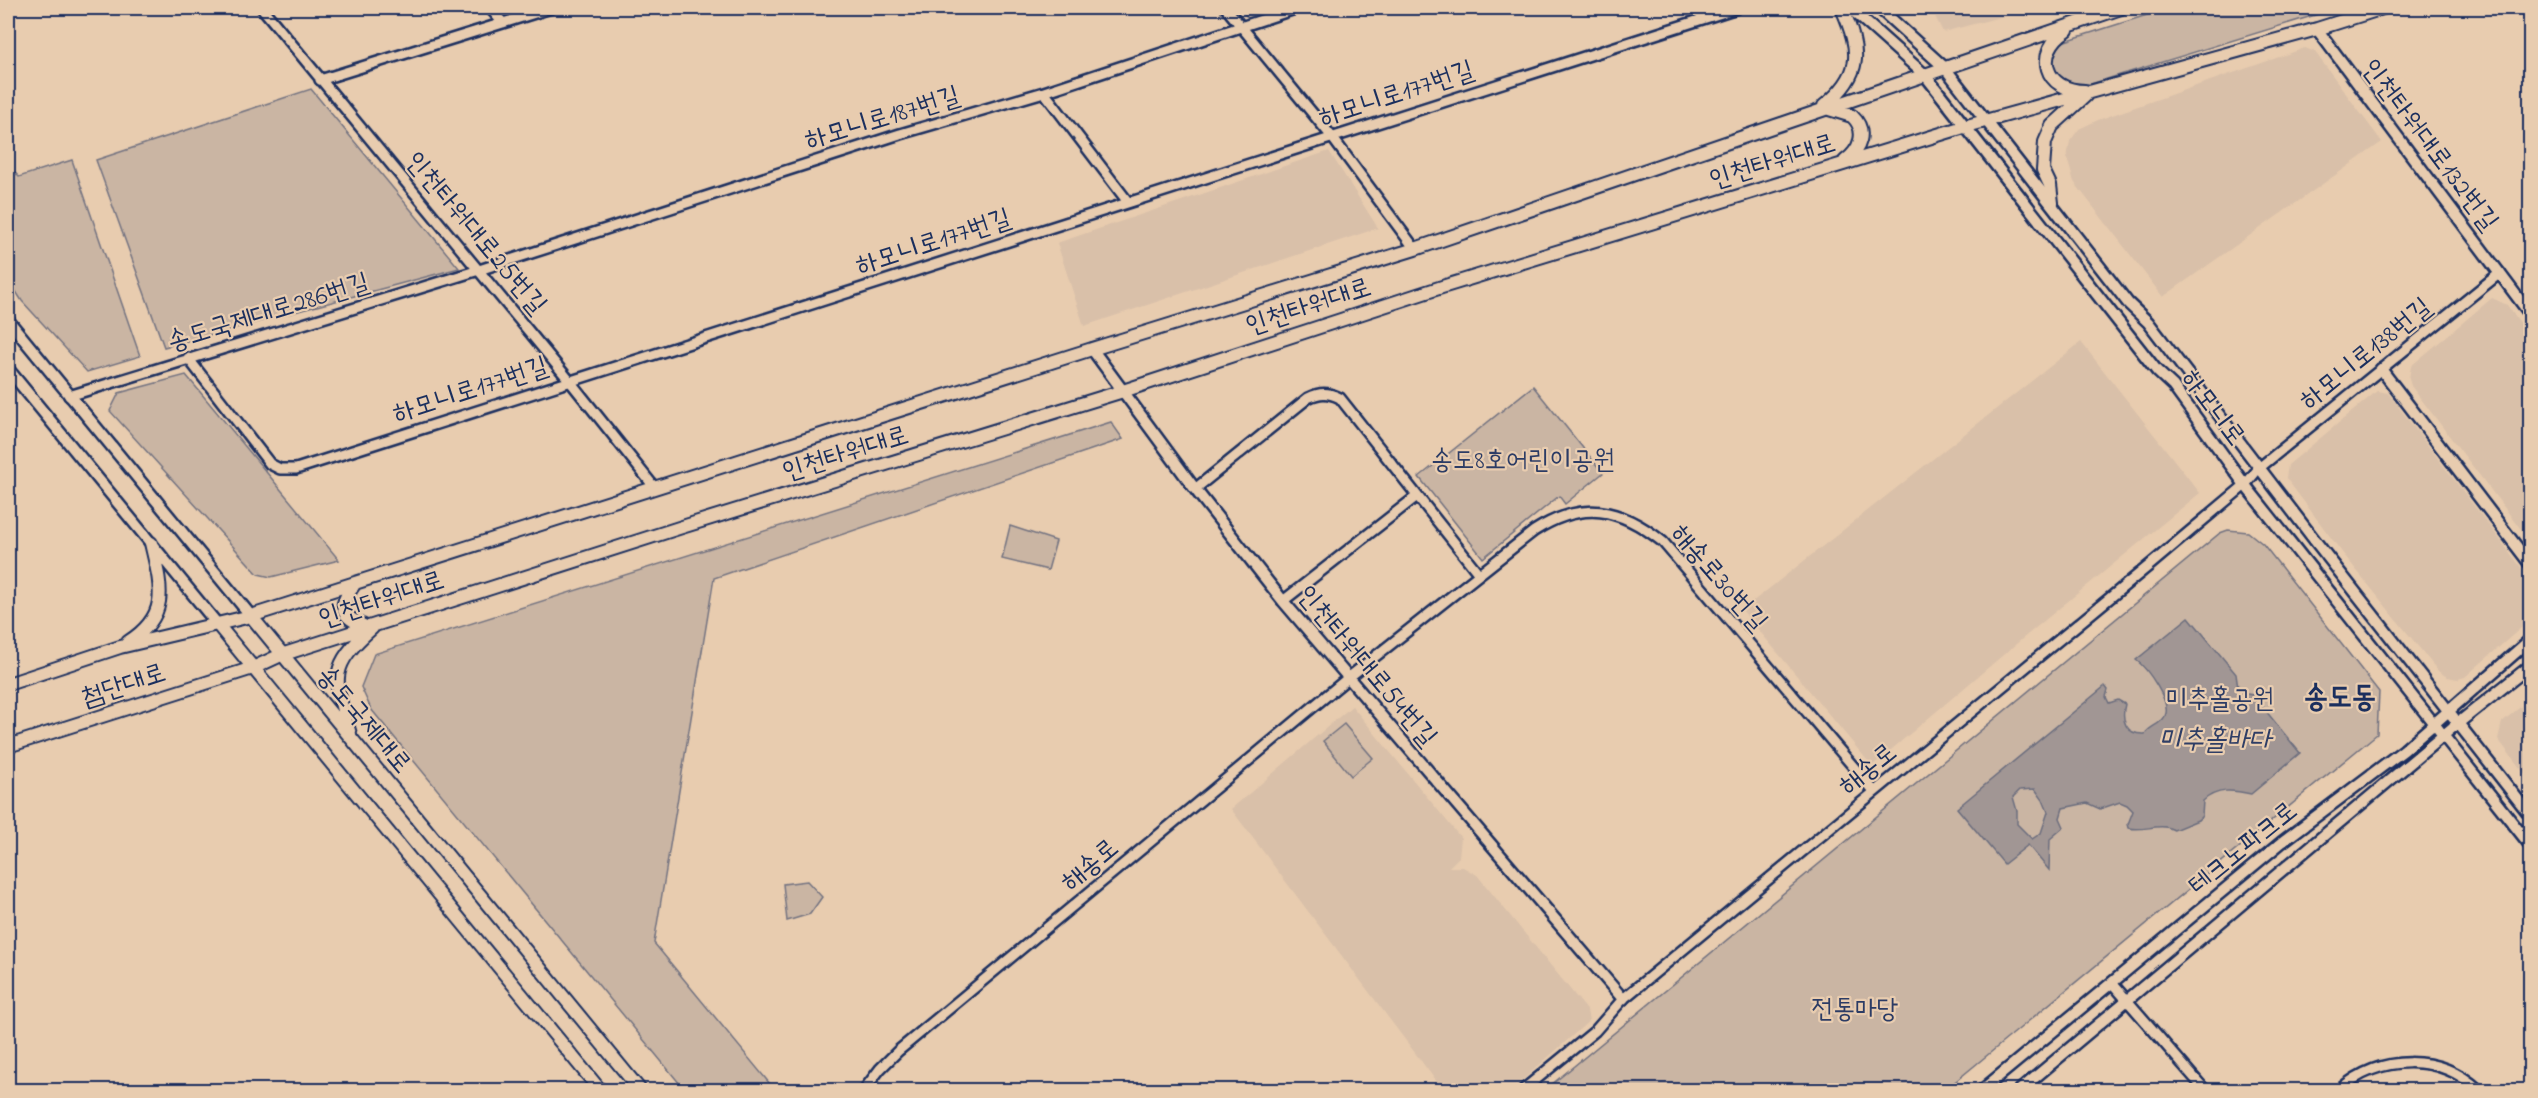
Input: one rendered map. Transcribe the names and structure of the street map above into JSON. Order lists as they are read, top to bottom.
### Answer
{
  "streets": {
    "main road": ["인천타워대로", "첨단대로", "송도국제대로"],
    "street": [
      "하모니로177번길",
      "하모니로187번길",
      "인천타워대로132번길",
      "인천타워대로25번길",
      "송도국제대로286번길",
      "하모니로138번길",
      "하모니로",
      "해송로30번길",
      "인천타워대로54번길",
      "해송로",
      "테크노파크로"
    ]
  },
  "crossings": [
    ["하모니로177번길", "인천타워대로25번길"],
    ["하모니로177번길", "송도국제대로286번길"],
    ["하모니로187번길", "인천타워대로25번길"],
    ["하모니로187번길", "송도국제대로286번길"],
    ["인천타워대로132번길", "인천타워대로"],
    ["인천타워대로132번길", "하모니로138번길"],
    ["인천타워대로", "인천타워대로25번길"],
    ["인천타워대로", "하모니로"],
    ["인천타워대로", "인천타워대로54번길"],
    ["인천타워대로", "첨단대로"],
    ["인천타워대로", "송도국제대로"],
    ["인천타워대로25번길", "송도국제대로286번길"],
    ["송도국제대로286번길", "송도국제대로"],
    ["하모니로138번길", "하모니로"],
    ["하모니로138번길", "해송로"],
    ["하모니로", "해송로"],
    ["하모니로", "테크노파크로"],
    ["해송로30번길", "인천타워대로54번길"],
    ["해송로30번길", "해송로"],
    ["인천타워대로54번길", "해송로"],
    ["첨단대로", "송도국제대로"]
  ],
  "districts": ["송도동"],
  "water": ["미추홀바다"],
  "parks": ["송도8호어린이공원", "미추홀공원", "전통마당"]
}
